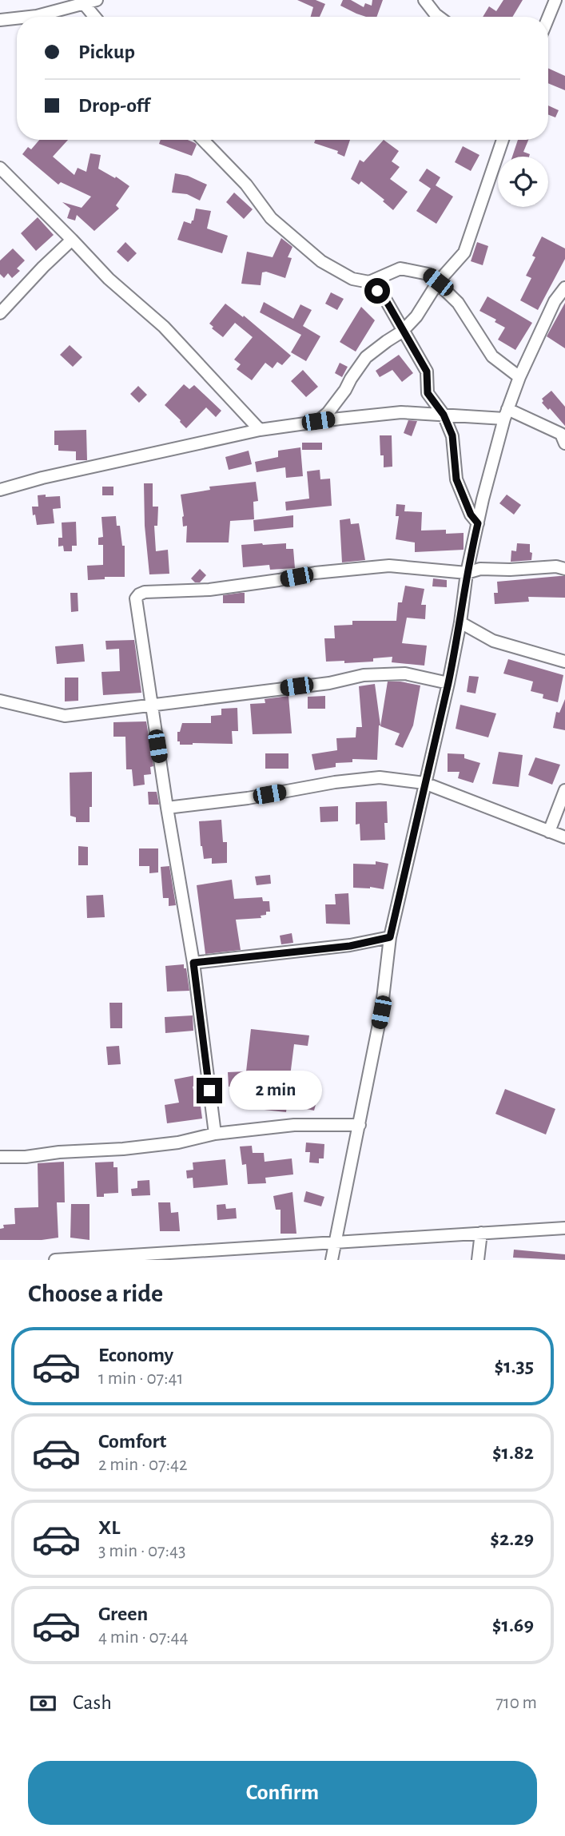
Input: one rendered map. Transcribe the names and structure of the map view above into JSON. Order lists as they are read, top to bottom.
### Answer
{
  "page": {
    "banner": ["Pickup", "Drop-off"],
    "bubble": "2 min",
    "heading": "Choose a ride",
    "list": [
      {
        "name": "Economy",
        "note": "1 min · 07:41",
        "value": "$1.35"
      },
      {
        "name": "Comfort",
        "note": "2 min · 07:42",
        "value": "$1.82"
      },
      {
        "name": "XL",
        "note": "3 min · 07:43",
        "value": "$2.29"
      },
      {
        "name": "Green",
        "note": "4 min · 07:44",
        "value": "$1.69"
      }
    ],
    "pay": ["Cash", "710 m"],
    "buttons": "Confirm"
  }
}
